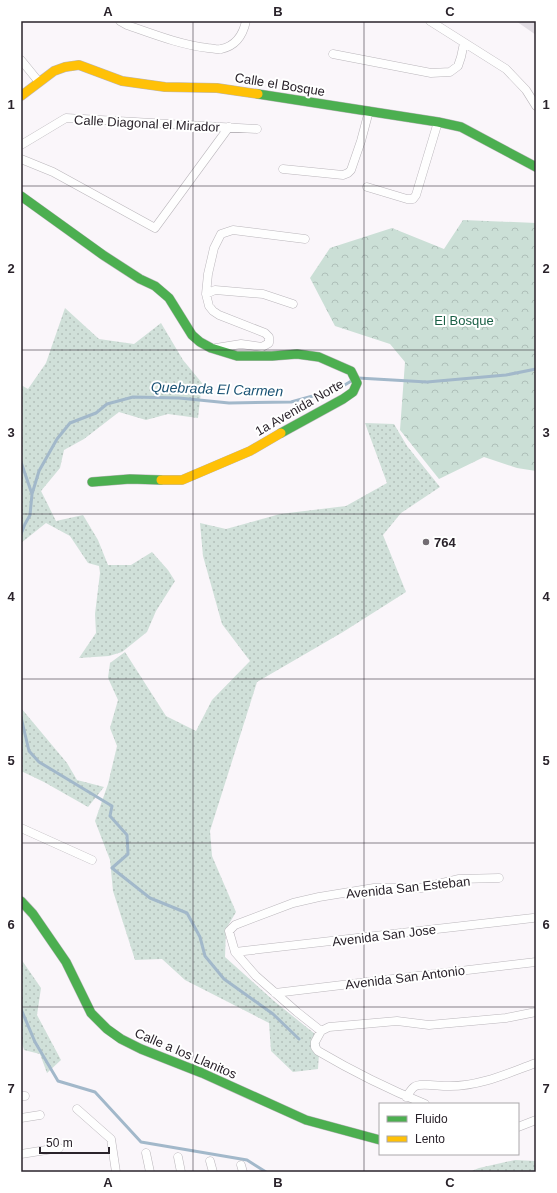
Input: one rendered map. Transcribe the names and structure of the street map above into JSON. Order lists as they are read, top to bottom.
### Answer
{
  "streets": {
    "street": [
      "Calle el Bosque",
      "Calle Diagonal el Mirador",
      "1a Avenida Norte",
      "Avenida San Esteban",
      "Avenida San Jose",
      "Avenida San Antonio",
      "Calle a los Llanitos"
    ]
  },
  "crossings": [
    ["Avenida San Esteban", "Avenida San Jose"]
  ],
  "water": ["Quebrada El Carmen"],
  "parks": ["El Bosque"],
  "places": ["764"],
  "legend": ["Fluido", "Lento"],
  "scale_bar": "50 m",
  "grid": {
    "columns": ["A", "B", "C"],
    "rows": [
      "1",
      "2",
      "3",
      "4",
      "5",
      "6",
      "7"
    ]
  }
}
